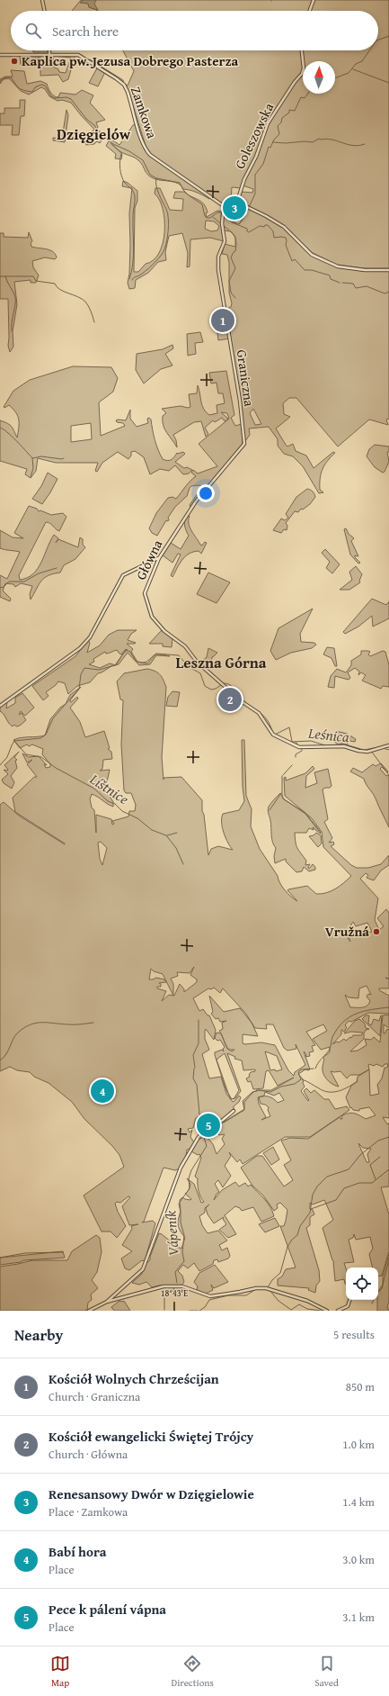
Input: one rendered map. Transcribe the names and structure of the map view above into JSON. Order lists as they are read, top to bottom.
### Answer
{
  "streets": {
    "street": [
      "Zamkowa",
      "Goleszowska",
      "Graniczna",
      "Główna"
    ]
  },
  "crossings": [
    ["Zamkowa", "Graniczna"],
    ["Graniczna", "Główna"]
  ],
  "districts": ["Dzięgielów", "Leszna Górna"],
  "water": ["Leśnica", "Líštnice", "Vápeník"],
  "places": ["Kaplica pw. Jezusa Dobrego Pasterza", "Vružná"],
  "north": "top",
  "page": {
    "search": "Search here",
    "pins": [
      "3",
      "1",
      "2",
      "4",
      "5"
    ],
    "heading": ["Nearby", "5 results"],
    "list": [
      {
        "mark": "1",
        "name": "Kościół Wolnych Chrześcijan",
        "note": "Church · Graniczna",
        "value": "850 m"
      },
      {
        "mark": "2",
        "name": "Kościół ewangelicki Świętej Trójcy",
        "note": "Church · Główna",
        "value": "1.0 km"
      },
      {
        "mark": "3",
        "name": "Renesansowy Dwór w Dzięgielowie",
        "note": "Place · Zamkowa",
        "value": "1.4 km"
      },
      {
        "mark": "4",
        "name": "Babí hora",
        "note": "Place",
        "value": "3.0 km"
      },
      {
        "mark": "5",
        "name": "Pece k pálení vápna",
        "note": "Place",
        "value": "3.1 km"
      }
    ],
    "nav": ["Map", "Directions", "Saved"]
  },
  "coordinates": ["18°43'E"]
}
